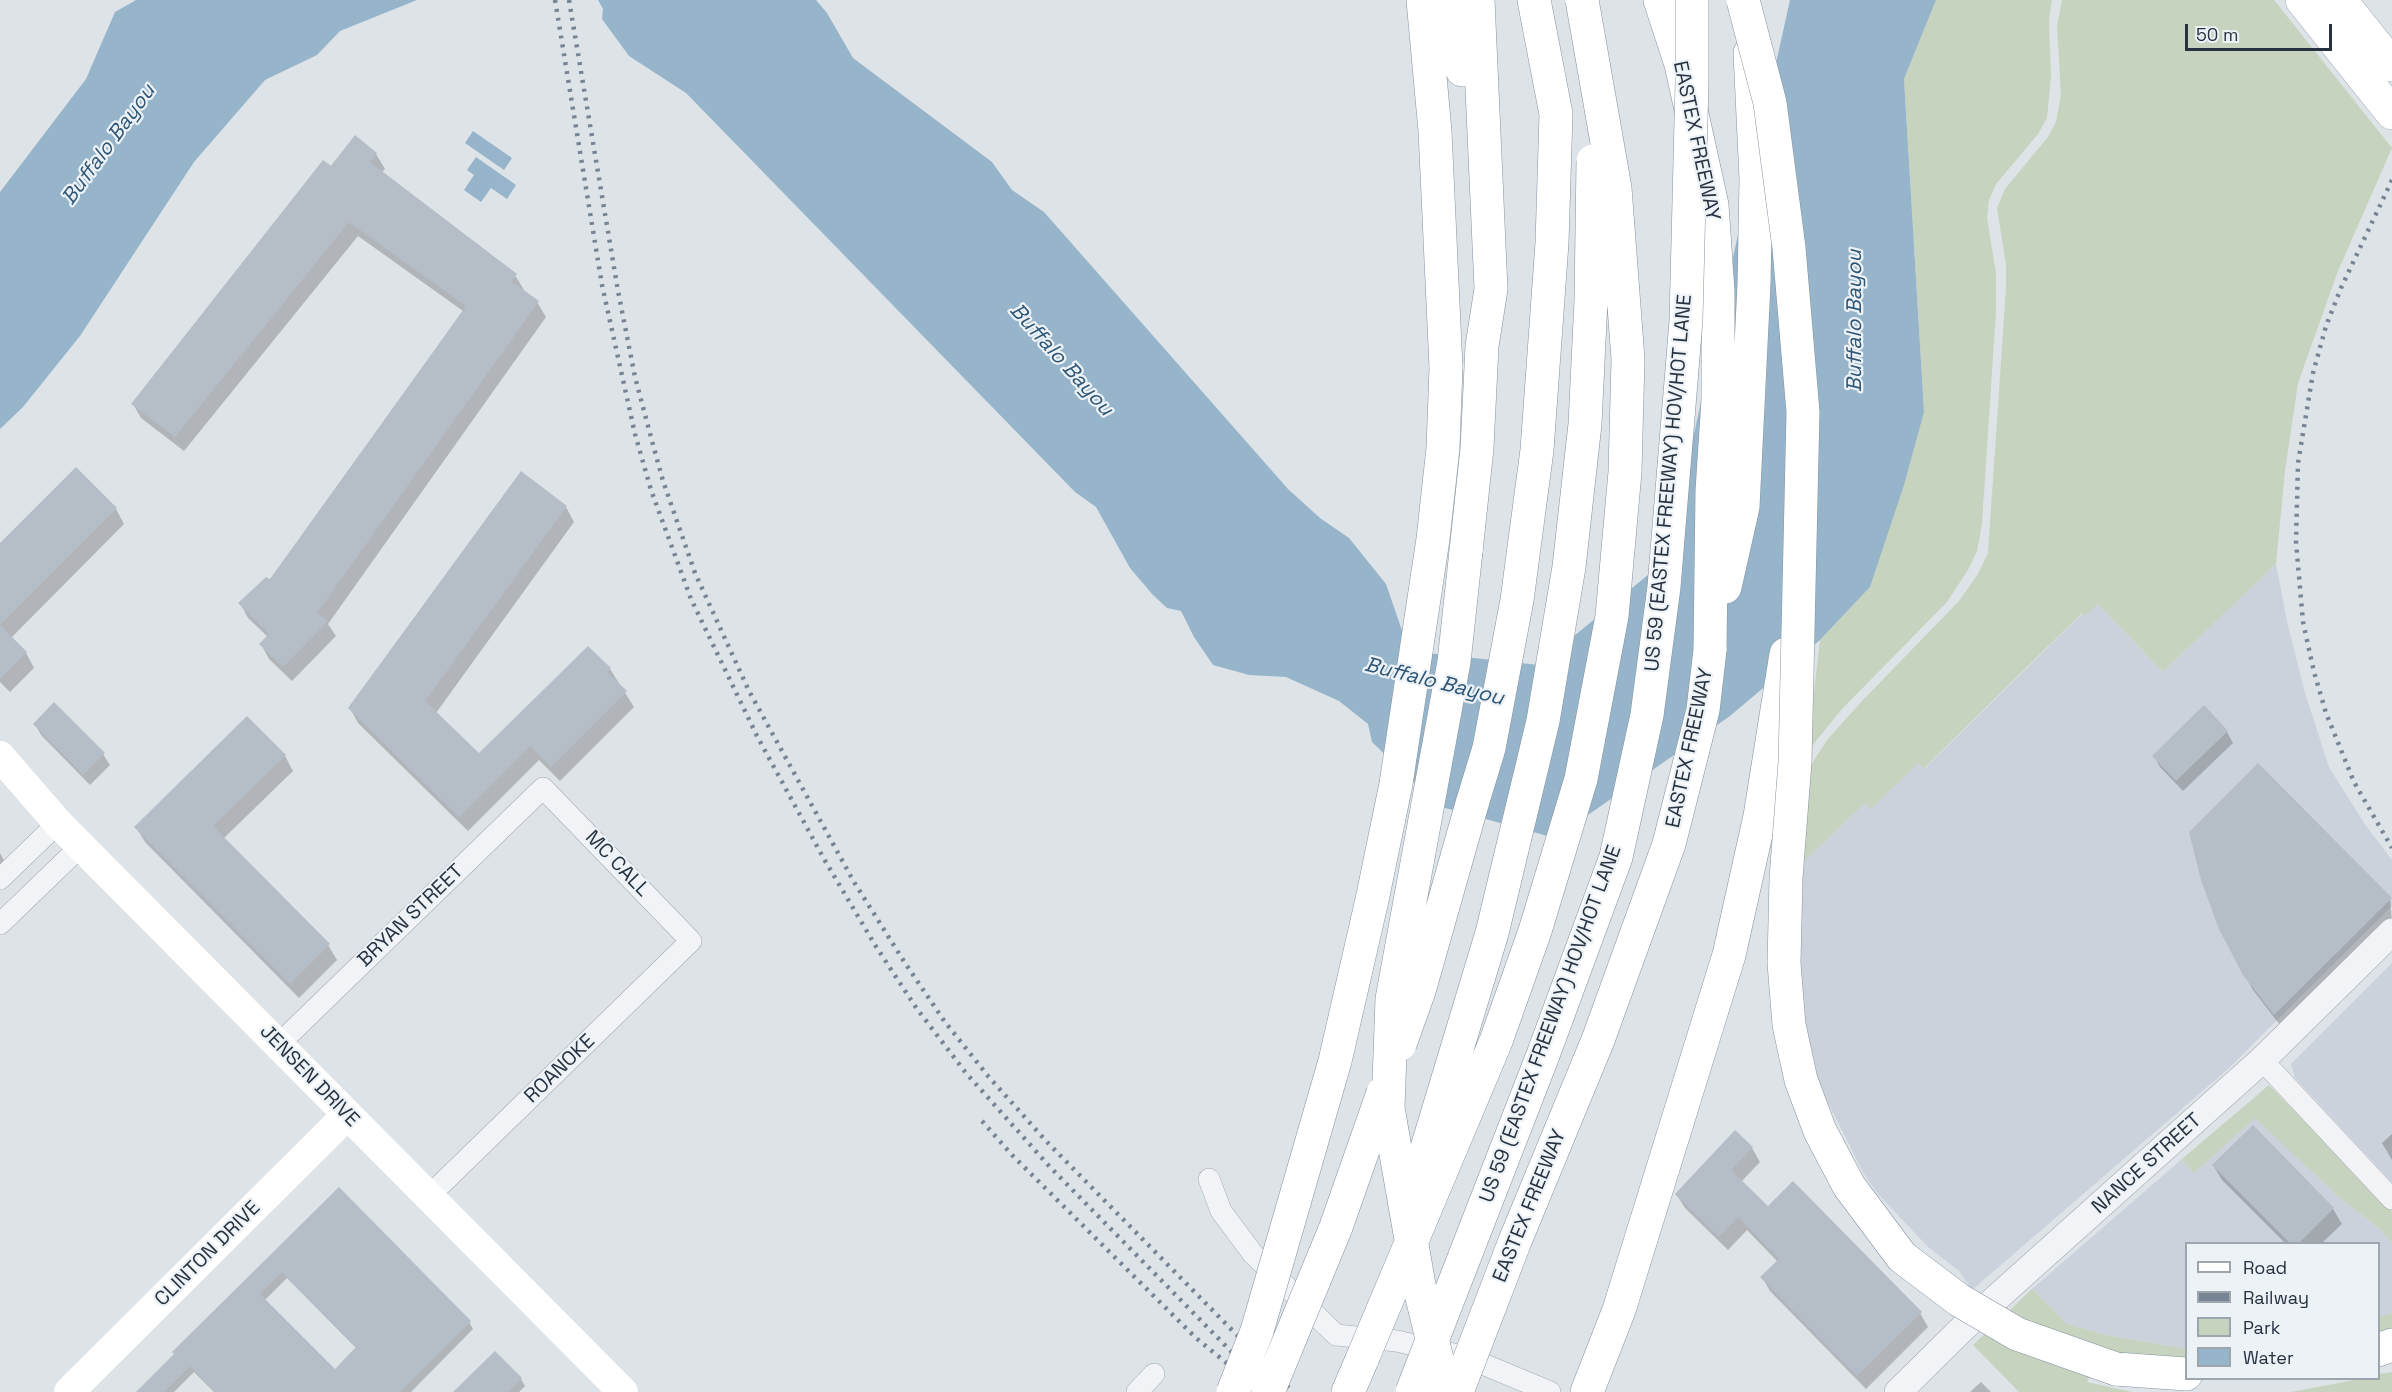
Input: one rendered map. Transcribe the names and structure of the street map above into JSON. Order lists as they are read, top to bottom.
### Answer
{
  "streets": {
    "main road": [
      "EASTEX FREEWAY",
      "US 59 (EASTEX FREEWAY) HOV/HOT LANE",
      "JENSEN DRIVE",
      "CLINTON DRIVE"
    ],
    "street": [
      "MC CALL",
      "BRYAN STREET",
      "ROANOKE",
      "NANCE STREET"
    ]
  },
  "crossings": [
    ["MC CALL", "BRYAN STREET"],
    ["MC CALL", "ROANOKE"],
    ["BRYAN STREET", "JENSEN DRIVE"],
    ["ROANOKE", "JENSEN DRIVE"],
    ["JENSEN DRIVE", "CLINTON DRIVE"]
  ],
  "water": ["Buffalo Bayou"],
  "legend": [
    "Road",
    "Railway",
    "Park",
    "Water"
  ],
  "scale_bar": "50 m"
}
